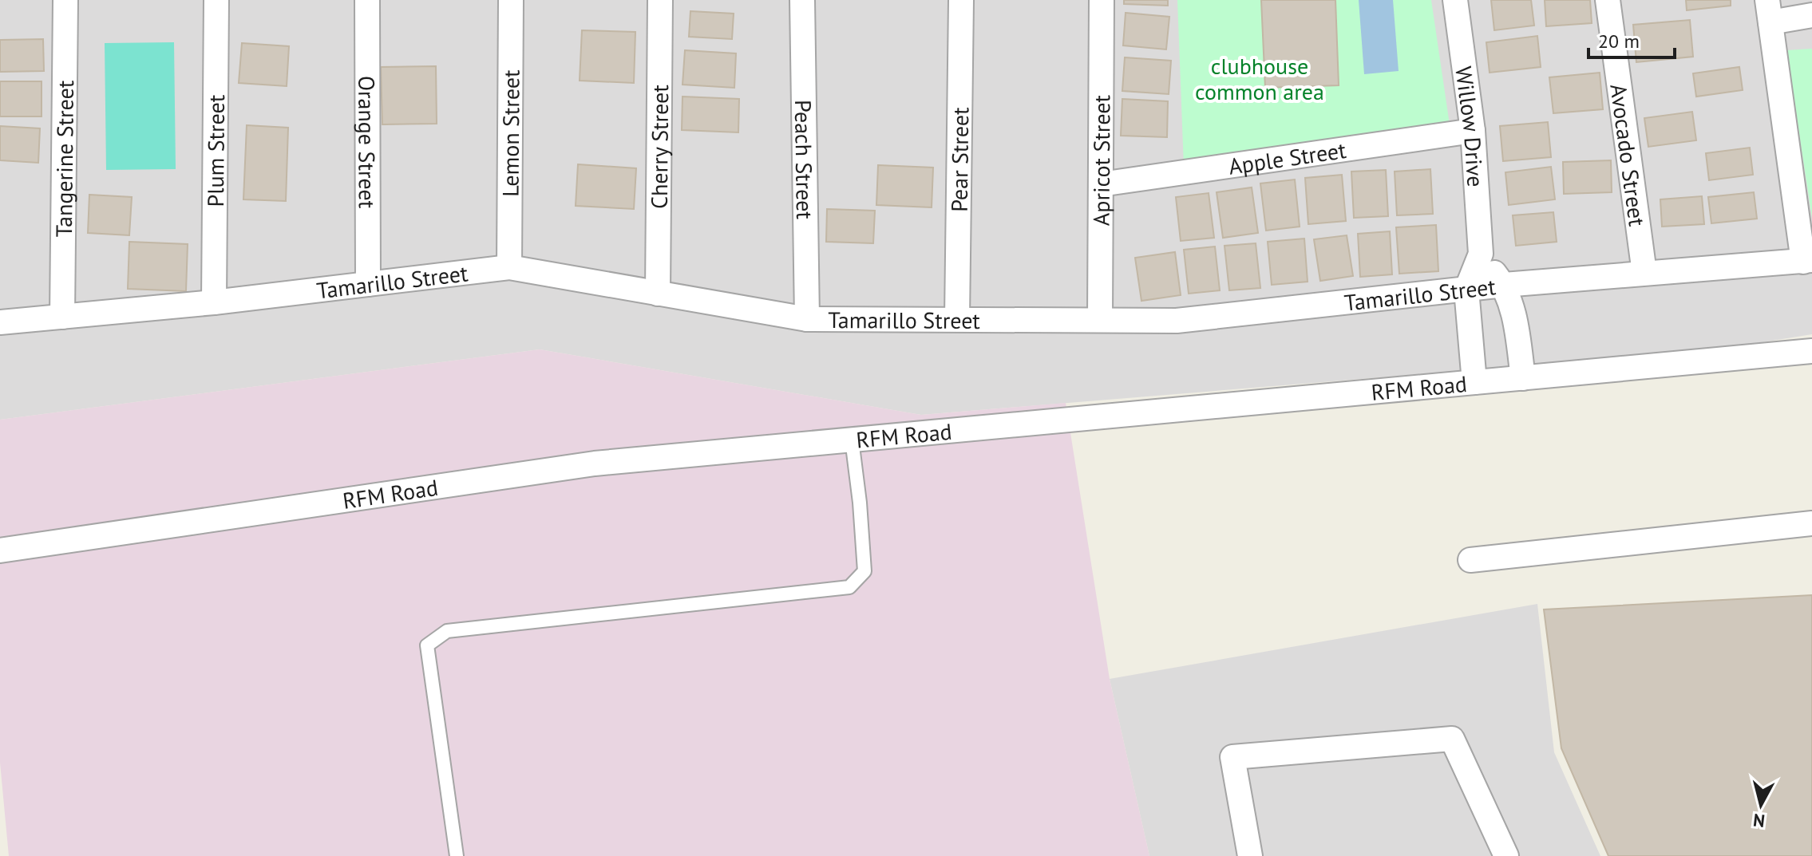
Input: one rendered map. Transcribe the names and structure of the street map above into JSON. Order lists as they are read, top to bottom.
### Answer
{
  "streets": {
    "street": [
      "Willow Drive",
      "Lemon Street",
      "Orange Street",
      "Cherry Street",
      "Plum Street",
      "Avocado Street",
      "Tangerine Street",
      "Apple Street",
      "Peach Street",
      "Pear Street",
      "Apricot Street",
      "Tamarillo Street",
      "RFM Road"
    ]
  },
  "crossings": [
    ["Willow Drive", "Apple Street"],
    ["Lemon Street", "Tamarillo Street"],
    ["Orange Street", "Tamarillo Street"],
    ["Cherry Street", "Tamarillo Street"],
    ["Plum Street", "Tamarillo Street"],
    ["Avocado Street", "Tamarillo Street"],
    ["Tangerine Street", "Tamarillo Street"],
    ["Apple Street", "Apricot Street"],
    ["Peach Street", "Tamarillo Street"],
    ["Pear Street", "Tamarillo Street"],
    ["Apricot Street", "Tamarillo Street"]
  ],
  "parks": ["clubhouse common area"],
  "scale_bar": "20 m",
  "north": "bottom"
}
